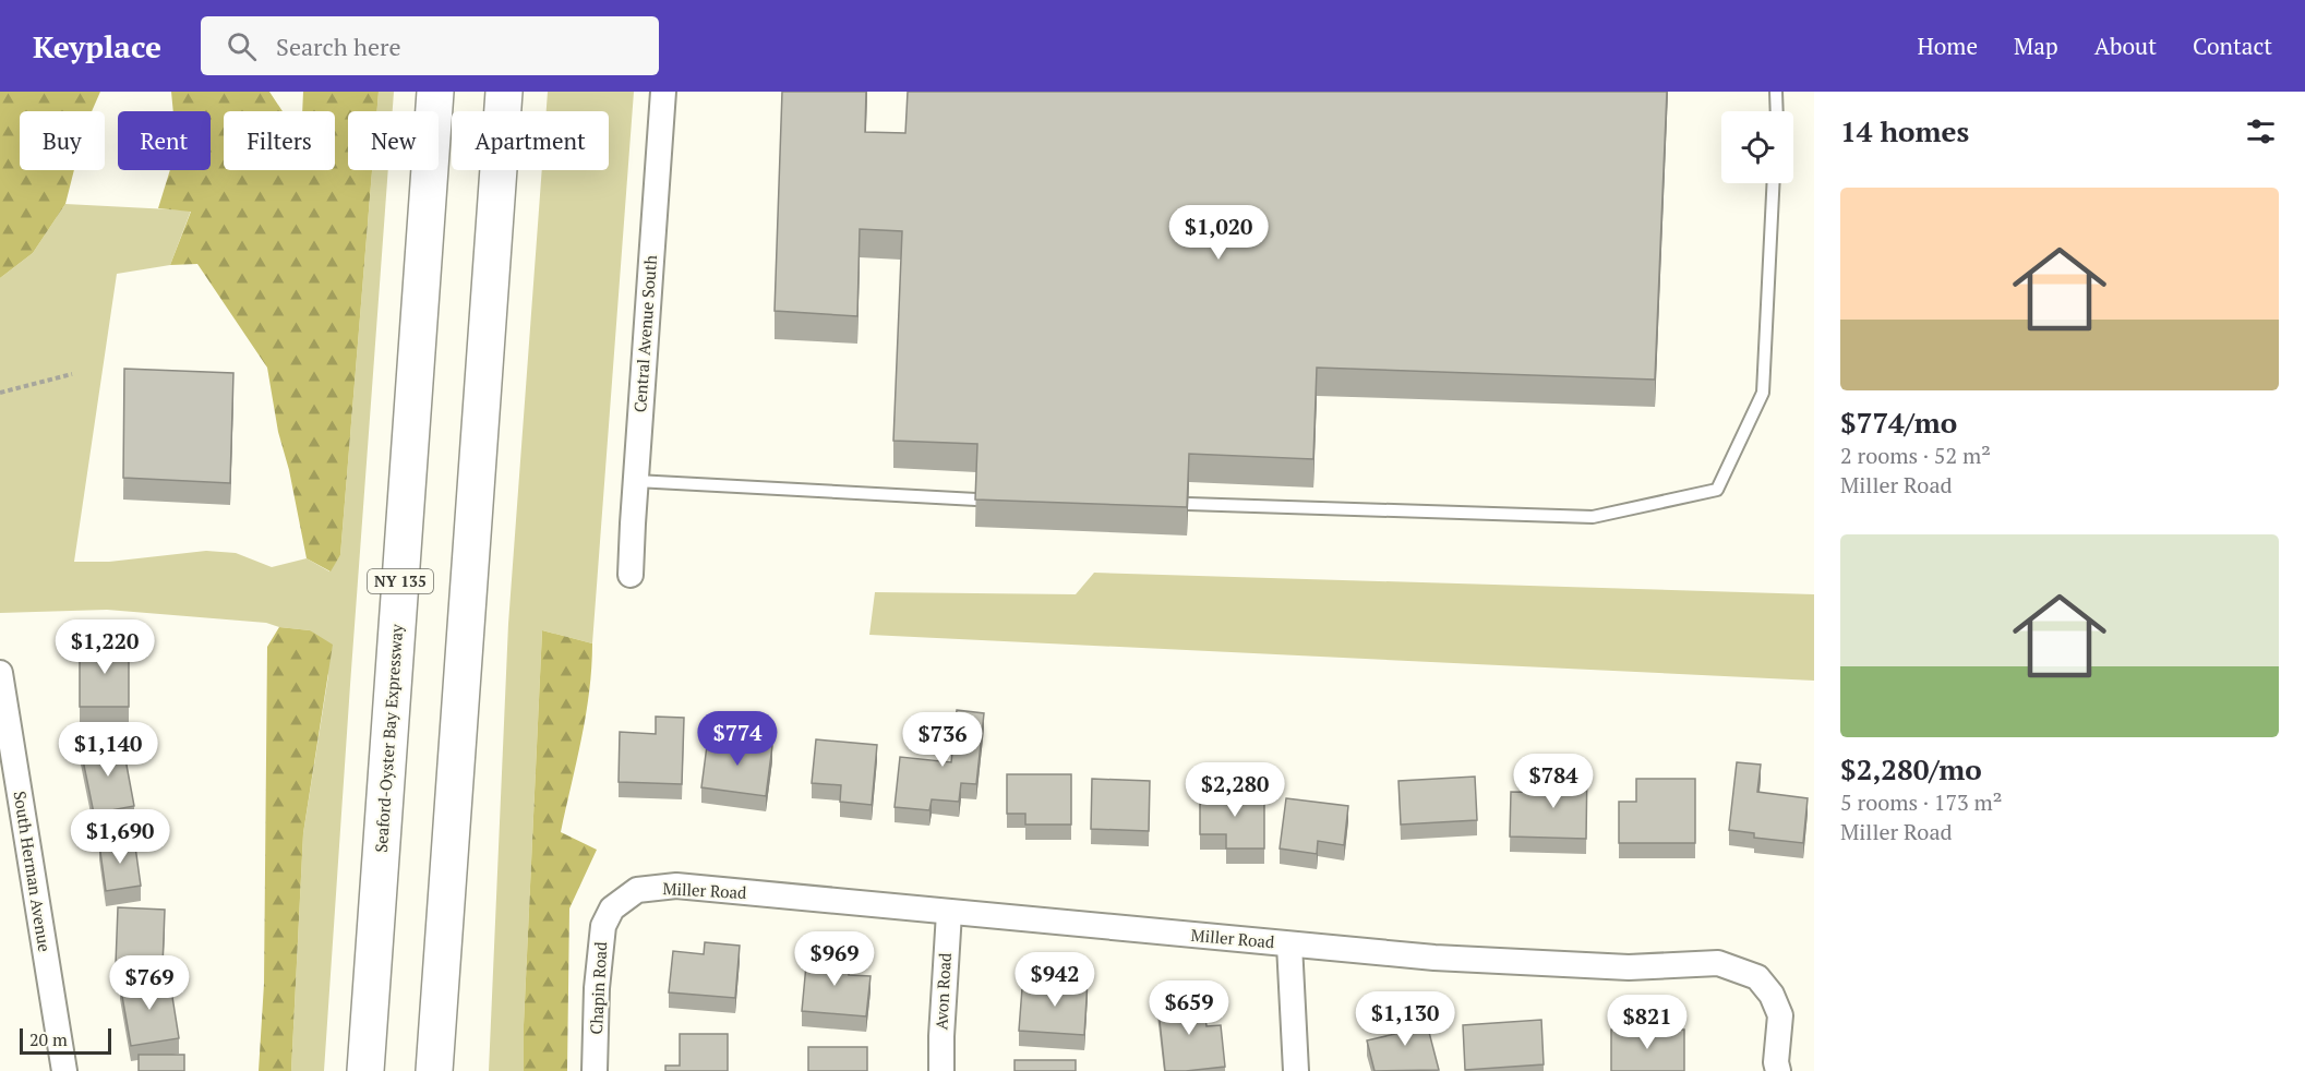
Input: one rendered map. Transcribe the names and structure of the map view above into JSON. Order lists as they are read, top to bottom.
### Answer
{
  "streets": {
    "highway": ["NY 135", "Seaford-Oyster Bay Expressway"],
    "street": [
      "Central Avenue South",
      "South Herman Avenue",
      "Miller Road",
      "Chapin Road",
      "Avon Road"
    ]
  },
  "crossings": [
    ["Miller Road", "Chapin Road"],
    ["Miller Road", "Avon Road"]
  ],
  "scale_bar": "20 m",
  "page": {
    "header": "Keyplace",
    "search": "Search here",
    "nav": [
      "Home",
      "Map",
      "About",
      "Contact"
    ],
    "heading": "14 homes",
    "chip": [
      "Buy",
      "Rent",
      "Filters",
      "New",
      "Apartment"
    ],
    "list": [
      {
        "name": "$774/mo",
        "note": "2 rooms · 52 m² · Miller Road"
      },
      {
        "name": "$2,280/mo",
        "note": "5 rooms · 173 m² · Miller Road"
      }
    ],
    "price": [
      "$1,020",
      "$1,220",
      "$774",
      "$736",
      "$1,140",
      "$784",
      "$2,280",
      "$1,690",
      "$969",
      "$942",
      "$769",
      "$659",
      "$1,130",
      "$821"
    ],
    "scale": "20 m"
  }
}
